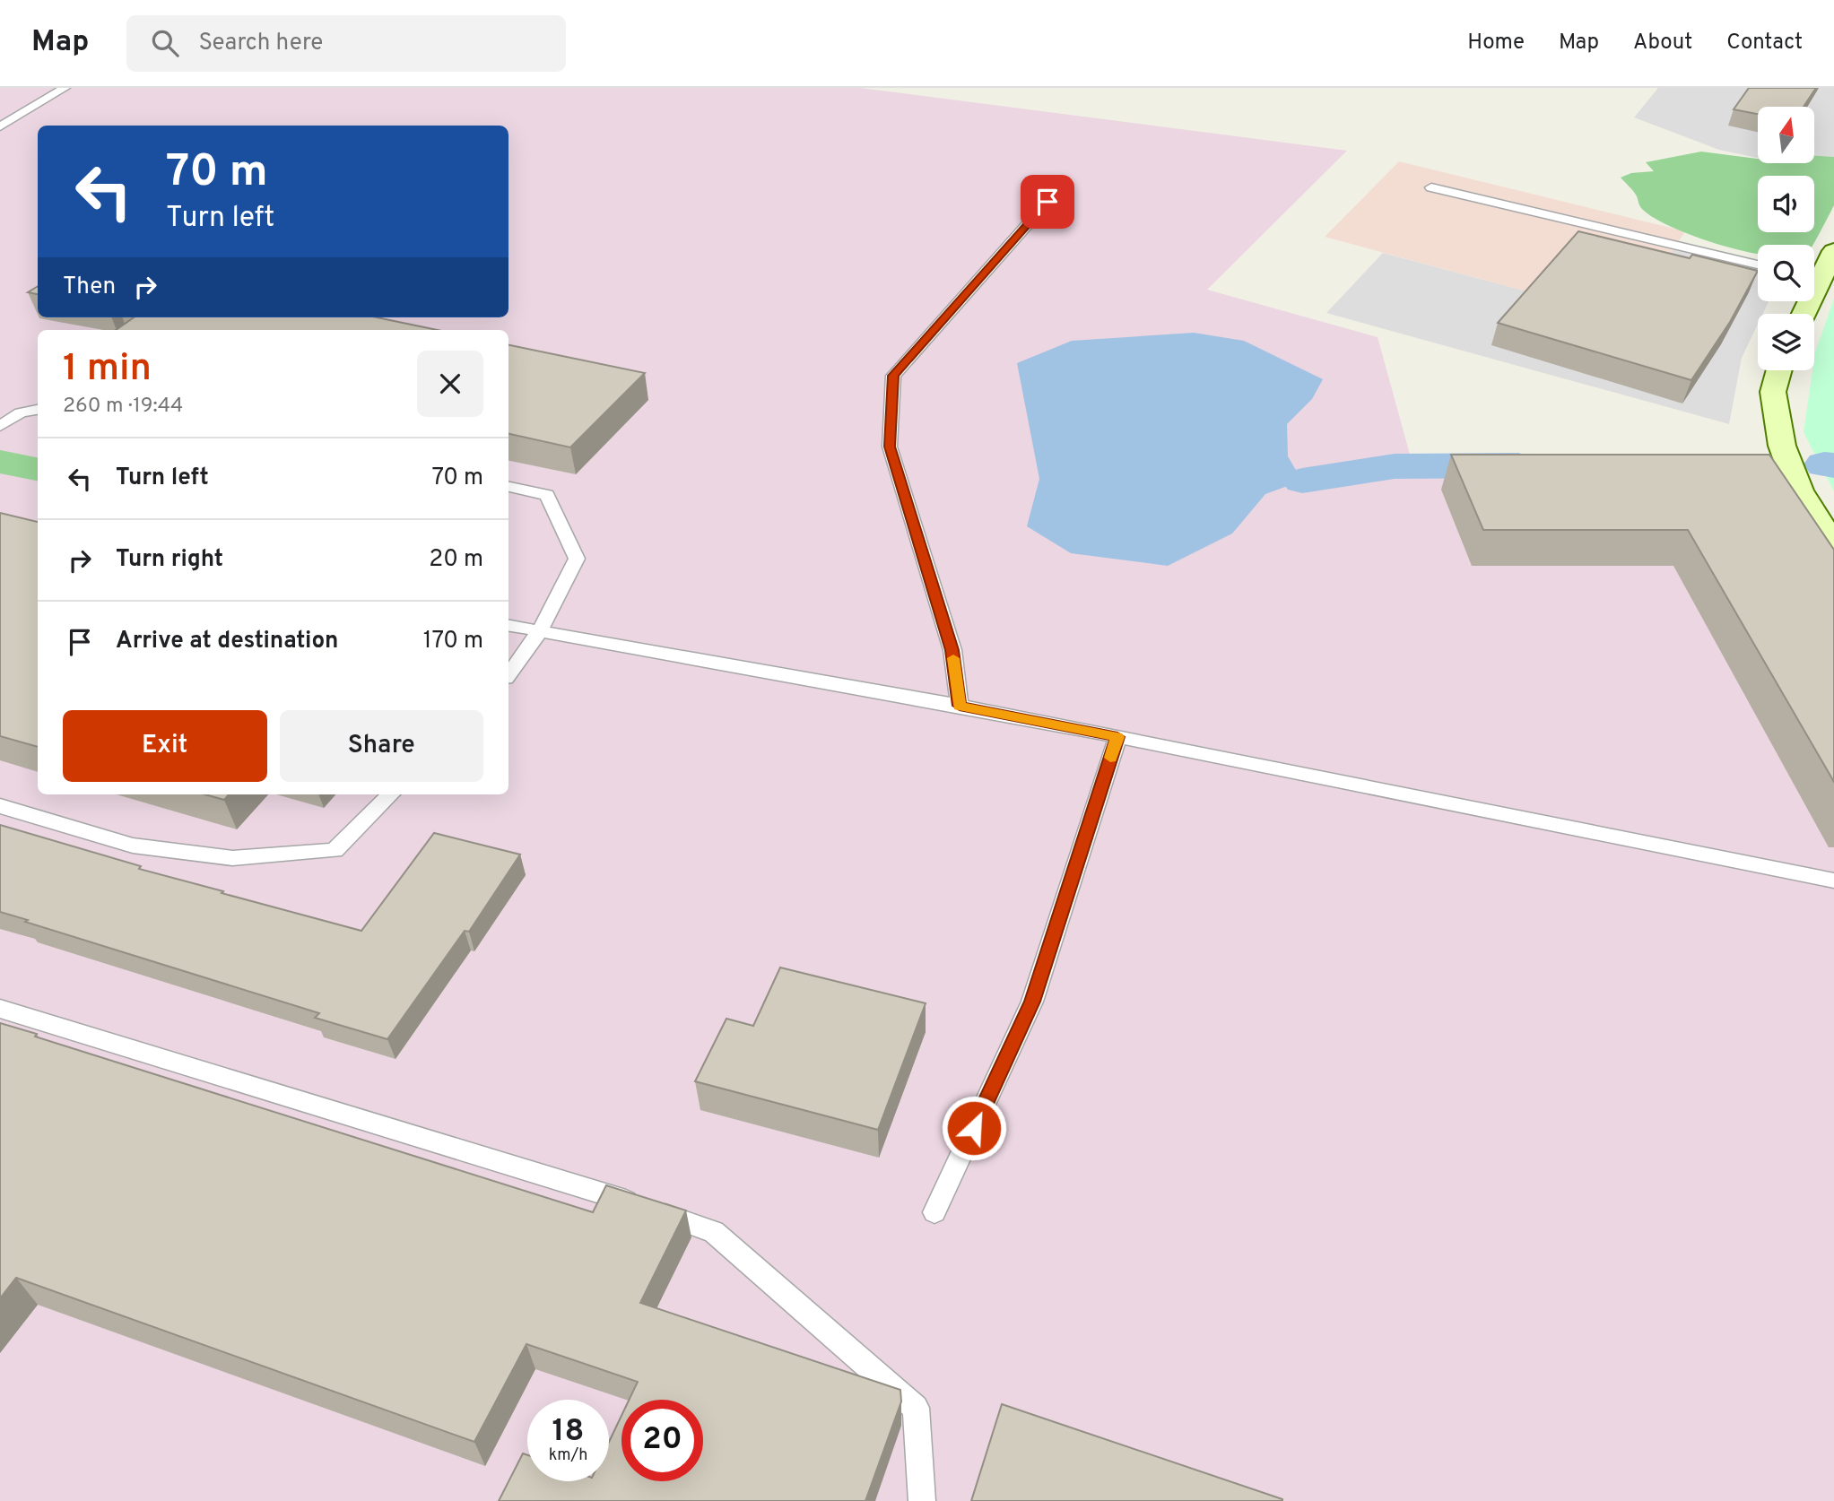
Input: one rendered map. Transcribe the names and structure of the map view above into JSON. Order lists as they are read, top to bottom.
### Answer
{
  "north": "top",
  "page": {
    "header": "Map",
    "search": "Search here",
    "nav": [
      "Home",
      "Map",
      "About",
      "Contact"
    ],
    "turn": ["70 m", "Turn left"],
    "then": "Then",
    "heading": ["1 min", "260 m · 19:44"],
    "list": [
      {
        "name": "Turn left",
        "value": "70 m"
      },
      {
        "name": "Turn right",
        "value": "20 m"
      },
      {
        "name": "Arrive at destination",
        "value": "170 m"
      }
    ],
    "buttons": ["Exit", "Share"],
    "speed": "18 km/h",
    "limit": "20"
  }
}
